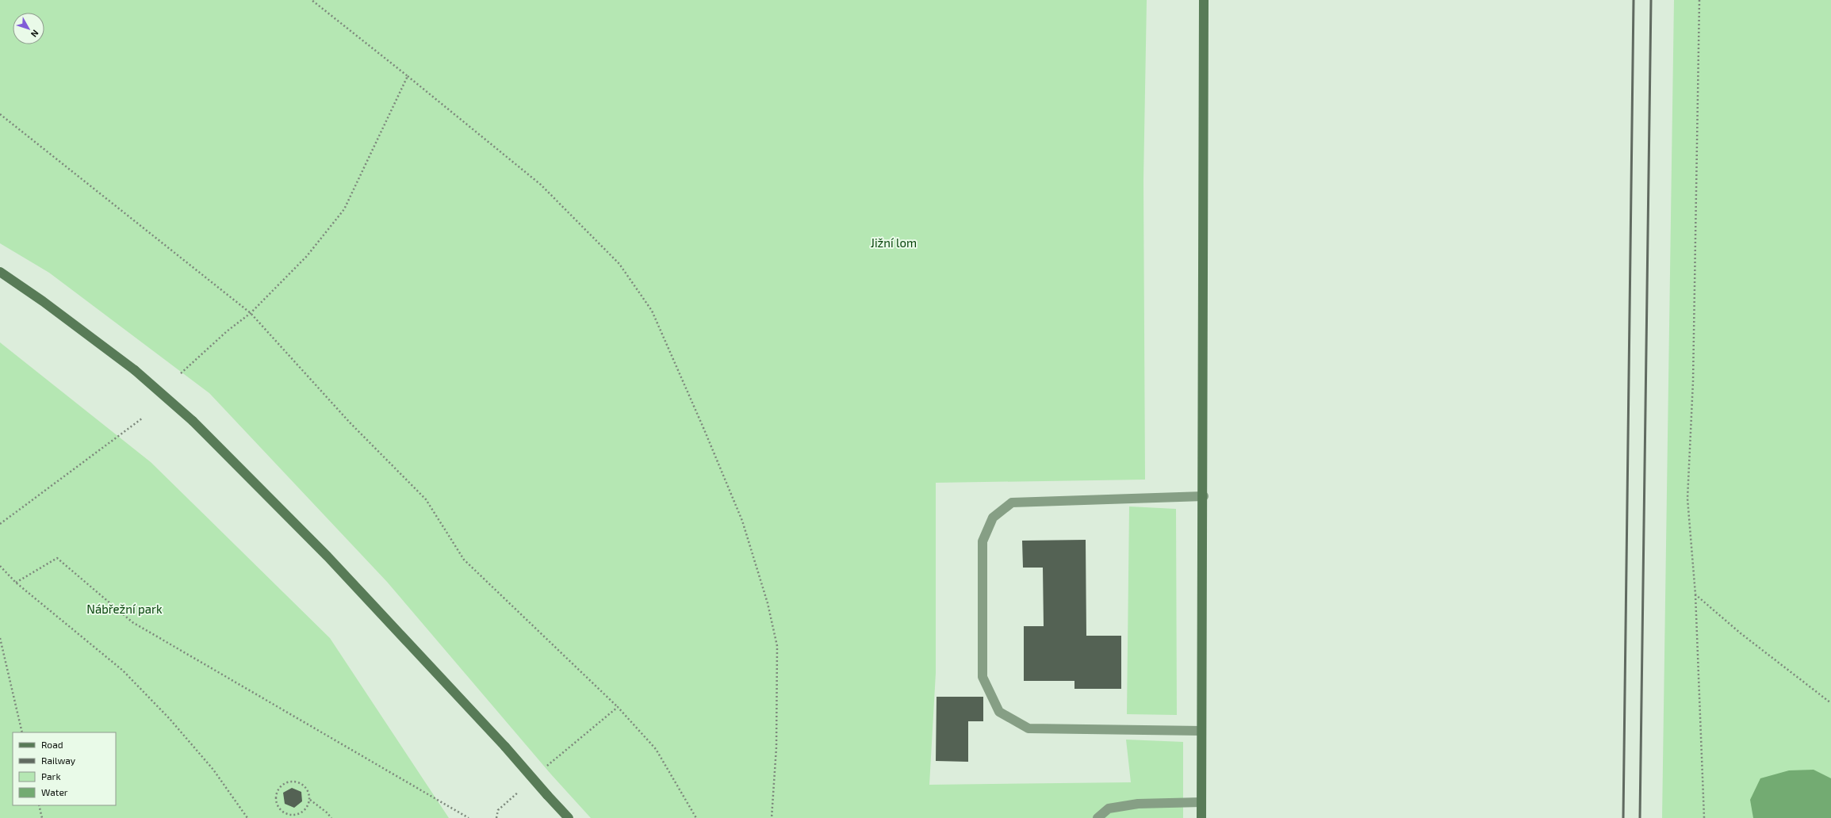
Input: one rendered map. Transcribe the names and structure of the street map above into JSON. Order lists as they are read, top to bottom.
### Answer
{
  "parks": ["Jižní lom", "Nábřežní park"],
  "legend": [
    "Road",
    "Railway",
    "Park",
    "Water"
  ],
  "north": "bottom right"
}
